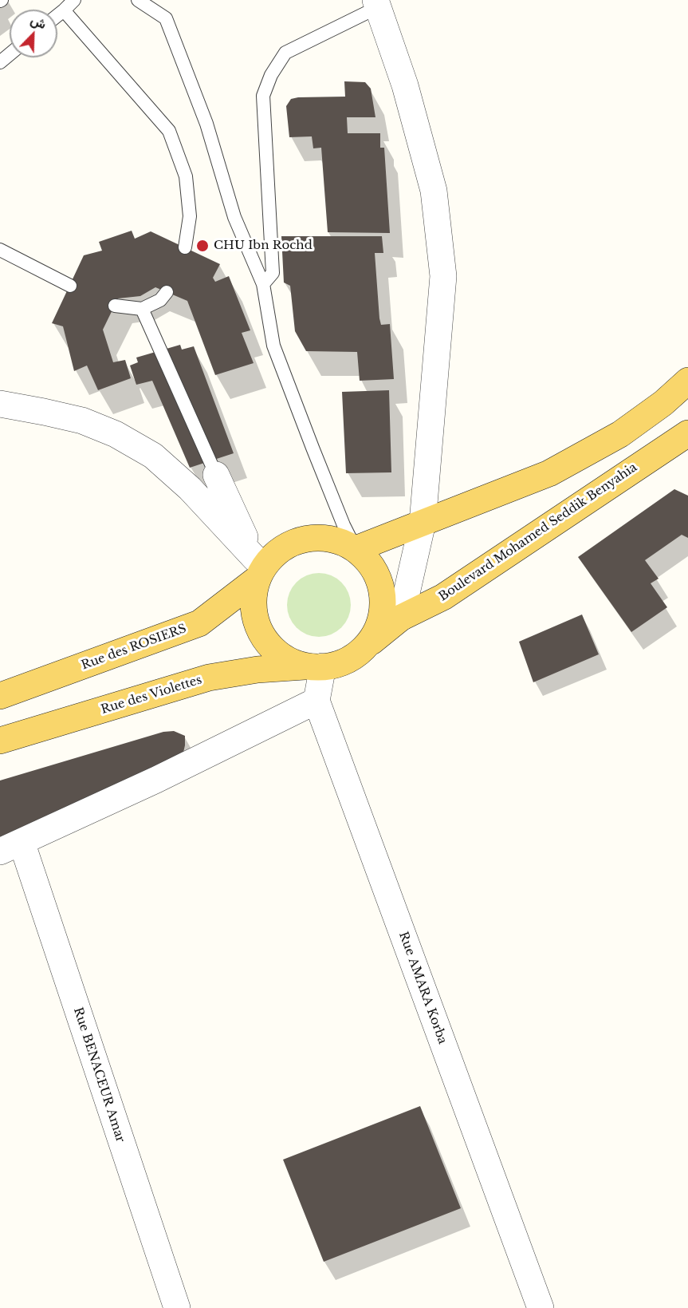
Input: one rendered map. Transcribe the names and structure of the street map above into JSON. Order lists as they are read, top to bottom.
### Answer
{
  "streets": {
    "main road": ["Boulevard Mohamed Seddik Benyahia", "Rue des ROSIERS", "Rue des Violettes"],
    "street": ["Rue AMARA Korba", "Rue BENACEUR Amar"]
  },
  "crossings": [
    ["Boulevard Mohamed Seddik Benyahia", "Rue des ROSIERS"],
    ["Boulevard Mohamed Seddik Benyahia", "Rue des Violettes"],
    ["Rue des ROSIERS", "Rue des Violettes"]
  ],
  "places": ["CHU Ibn Rochd"],
  "north": "top right"
}
